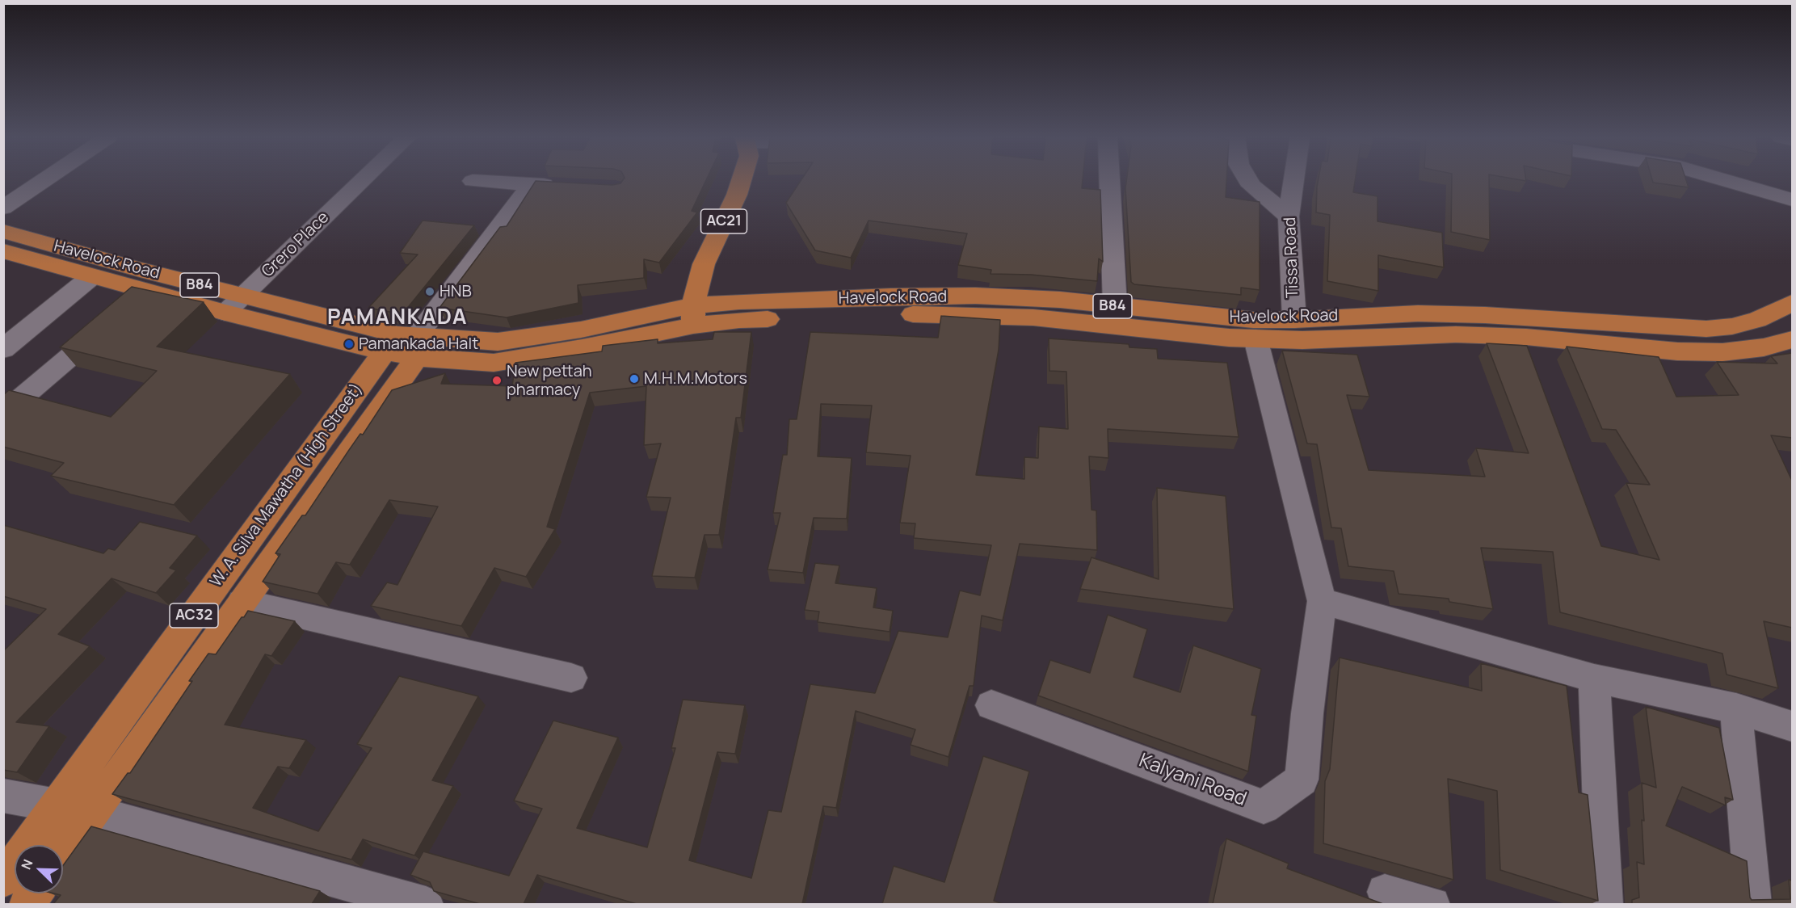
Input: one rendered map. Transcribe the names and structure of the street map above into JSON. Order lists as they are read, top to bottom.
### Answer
{
  "streets": {
    "main road": [
      "AC21",
      "Havelock Road",
      "B84",
      "W. A. Silva Mawatha (High Street)",
      "AC32"
    ],
    "street": ["Grero Place", "Tissa Road", "Kalyani Road"]
  },
  "crossings": [
    ["AC21", "Havelock Road"],
    ["Grero Place", "Havelock Road"],
    ["Tissa Road", "Havelock Road"],
    ["Havelock Road", "W. A. Silva Mawatha (High Street)"]
  ],
  "districts": ["PAMANKADA"],
  "places": [
    "HNB",
    "Pamankada Halt",
    "M.H.M.Motors",
    "New pettah pharmacy"
  ],
  "north": "top left"
}
